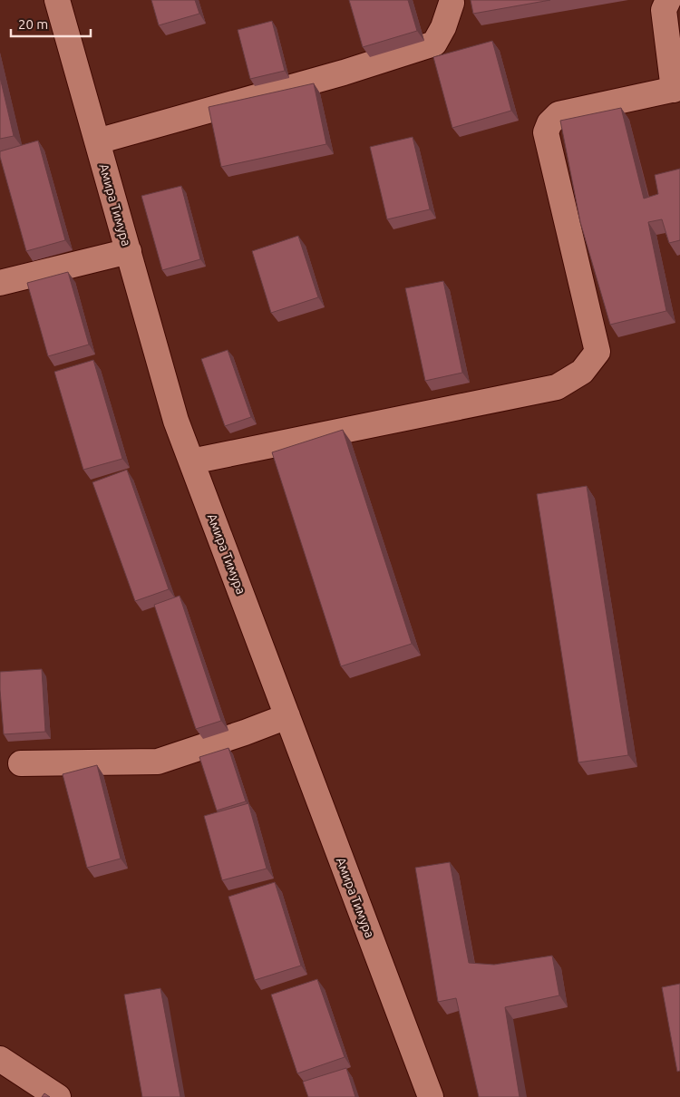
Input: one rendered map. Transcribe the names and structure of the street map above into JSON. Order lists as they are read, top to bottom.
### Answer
{
  "streets": {
    "street": ["Амира Тимура"]
  },
  "scale_bar": "20 m"
}
